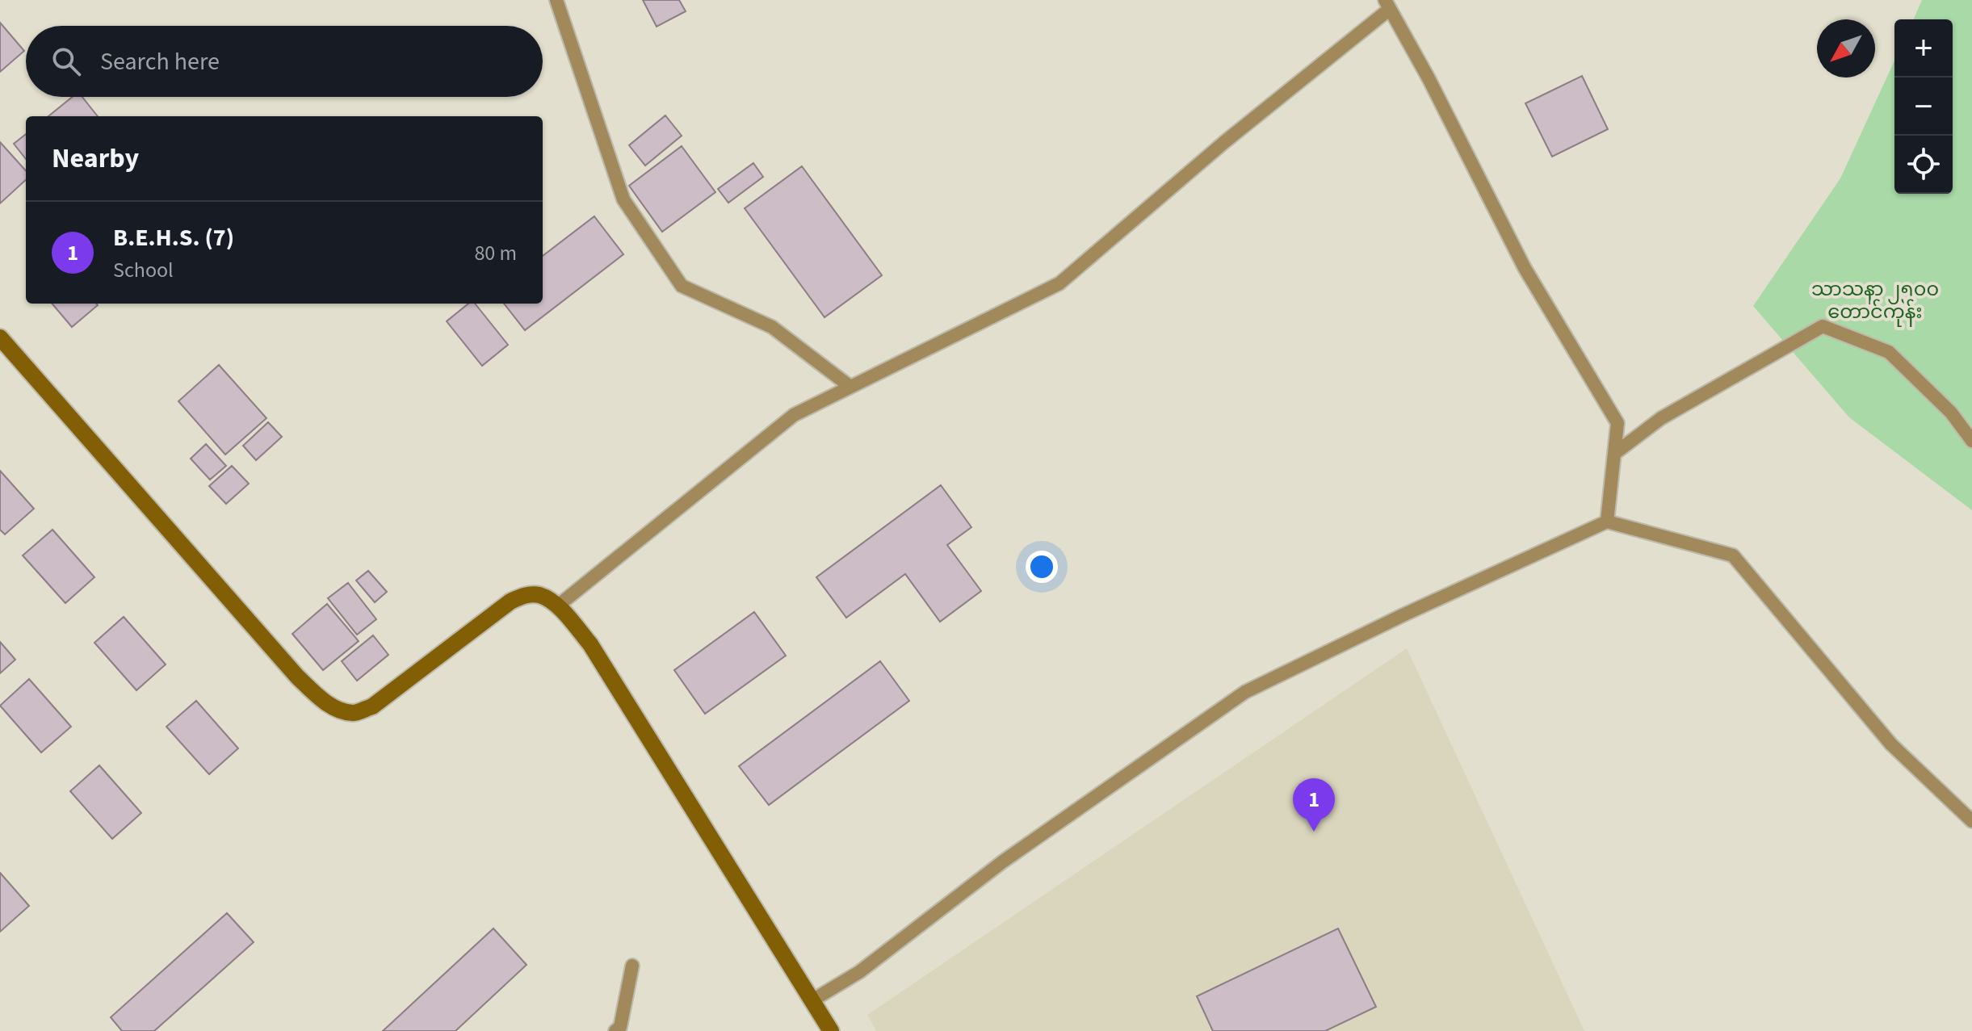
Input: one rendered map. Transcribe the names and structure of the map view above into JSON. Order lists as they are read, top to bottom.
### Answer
{
  "parks": ["သာသနာ ၂၅၀၀ တောင်ကုန်း"],
  "north": "bottom left",
  "page": {
    "map_buttons": ["+", "−"],
    "search": "Search here",
    "heading": "Nearby",
    "list": [
      {
        "mark": "1",
        "name": "B.E.H.S. (7)",
        "note": "School",
        "value": "80 m"
      }
    ],
    "pins": "1"
  }
}
